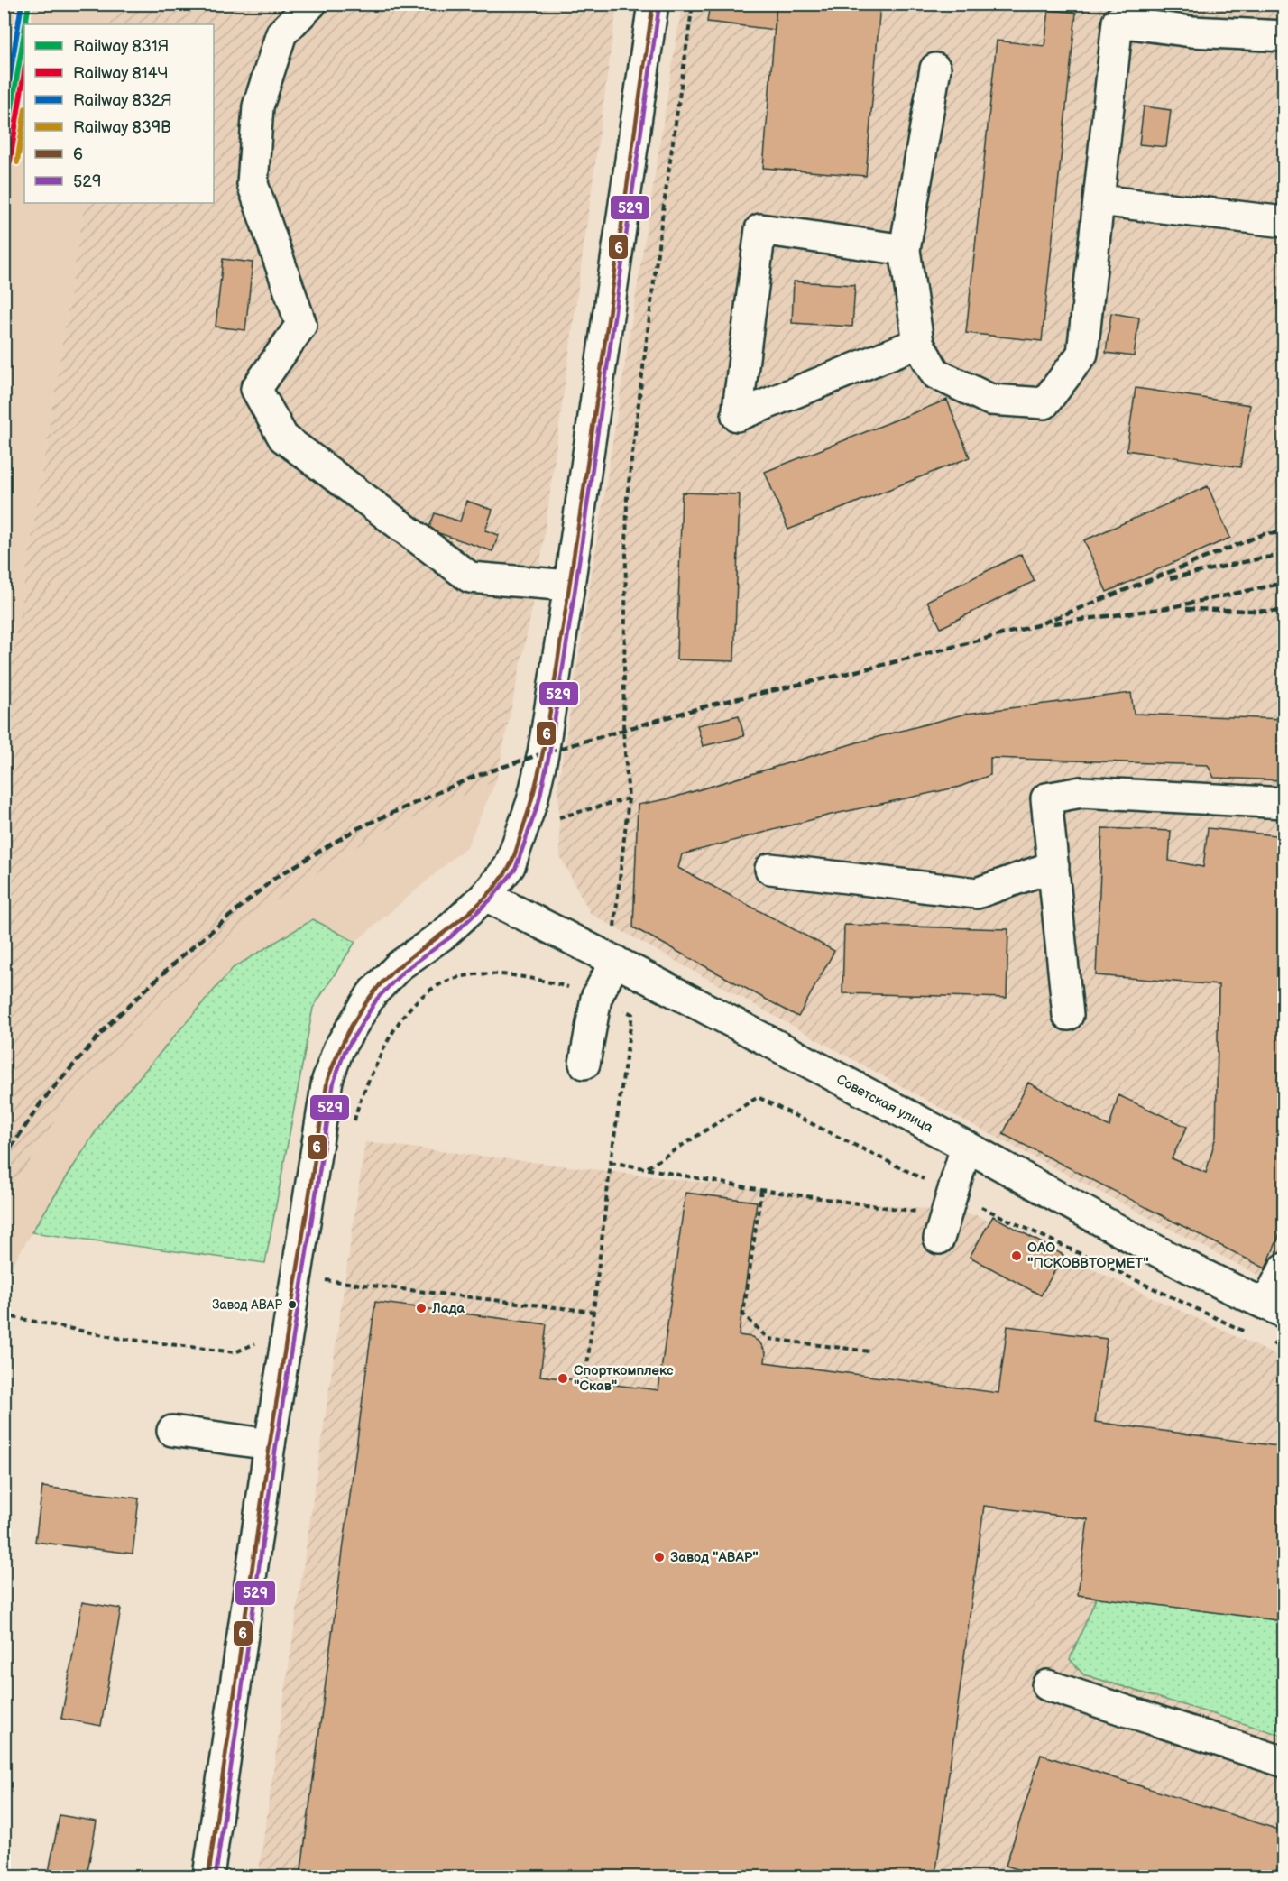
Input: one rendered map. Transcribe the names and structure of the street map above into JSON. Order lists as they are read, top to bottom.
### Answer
{
  "streets": {
    "main road": ["Советская улица"]
  },
  "places": [
    "ОАО \"ПСКОВВТОРМЕТ\"",
    "Завод АВАР",
    "Лада",
    "Спорткомплекс \"Скав\"",
    "Завод \"АВАР\""
  ],
  "lines": [
    "rail line 831Я",
    "rail line 832Я",
    "transit line 6",
    "transit line 529",
    "rail line 814Ч",
    "rail line 839В"
  ],
  "legend": [
    "Railway 831Я",
    "Railway 814Ч",
    "Railway 832Я",
    "Railway 839В",
    "6",
    "529"
  ]
}
